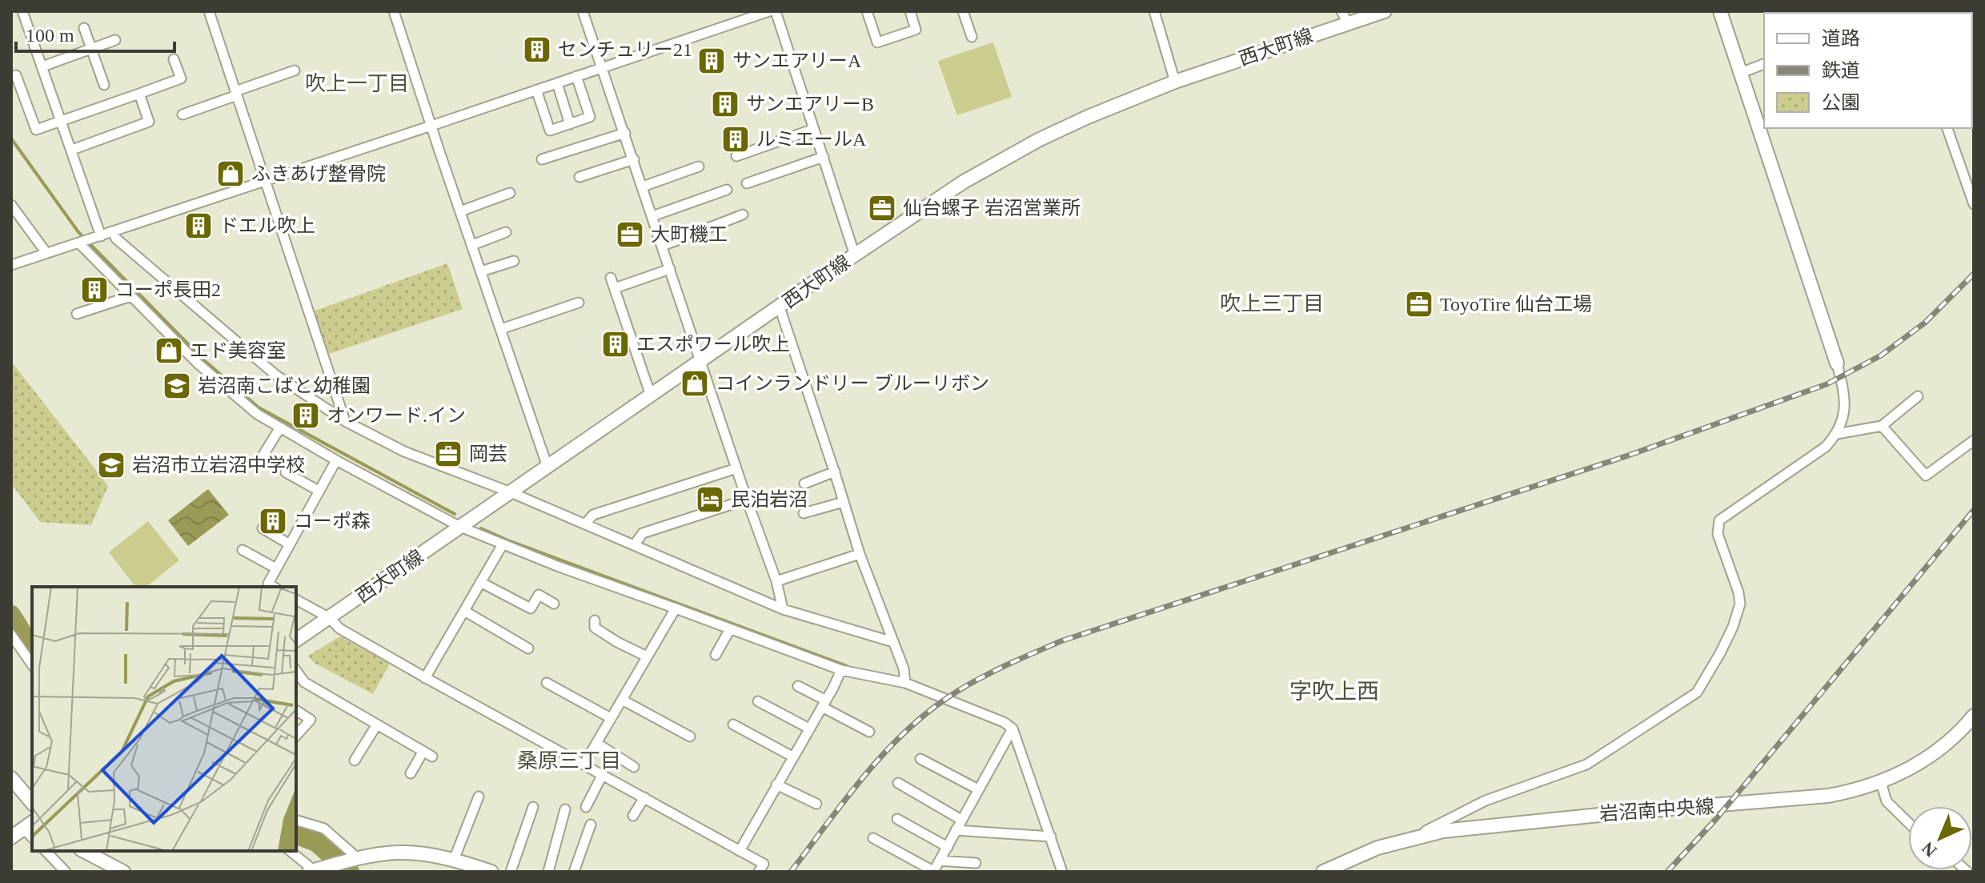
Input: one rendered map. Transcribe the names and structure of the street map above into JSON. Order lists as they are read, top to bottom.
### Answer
{
  "streets": {
    "street": ["西大町線", "岩沼南中央線"]
  },
  "districts": [
    "吹上一丁目",
    "吹上三丁目",
    "字吹上西",
    "桑原三丁目"
  ],
  "places": {
    "building": [
      "センチュリー21",
      "サンエアリーA",
      "サンエアリーB",
      "ルミエールA",
      "ドエル吹上",
      "コーポ長田2",
      "エスポワール吹上",
      "オンワード.イン",
      "コーポ森"
    ],
    "shop": ["ふきあげ整骨院", "エド美容室", "コインランドリー ブルーリボン"],
    "office": [
      "仙台螺子 岩沼営業所",
      "大町機工",
      "ToyoTire 仙台工場",
      "岡芸"
    ],
    "school or university": ["岩沼南こばと幼稚園", "岩沼市立岩沼中学校"],
    "hotel": ["民泊岩沼"]
  },
  "legend": ["道路", "鉄道", "公園"],
  "scale_bar": "100 m",
  "north": "bottom left"
}
